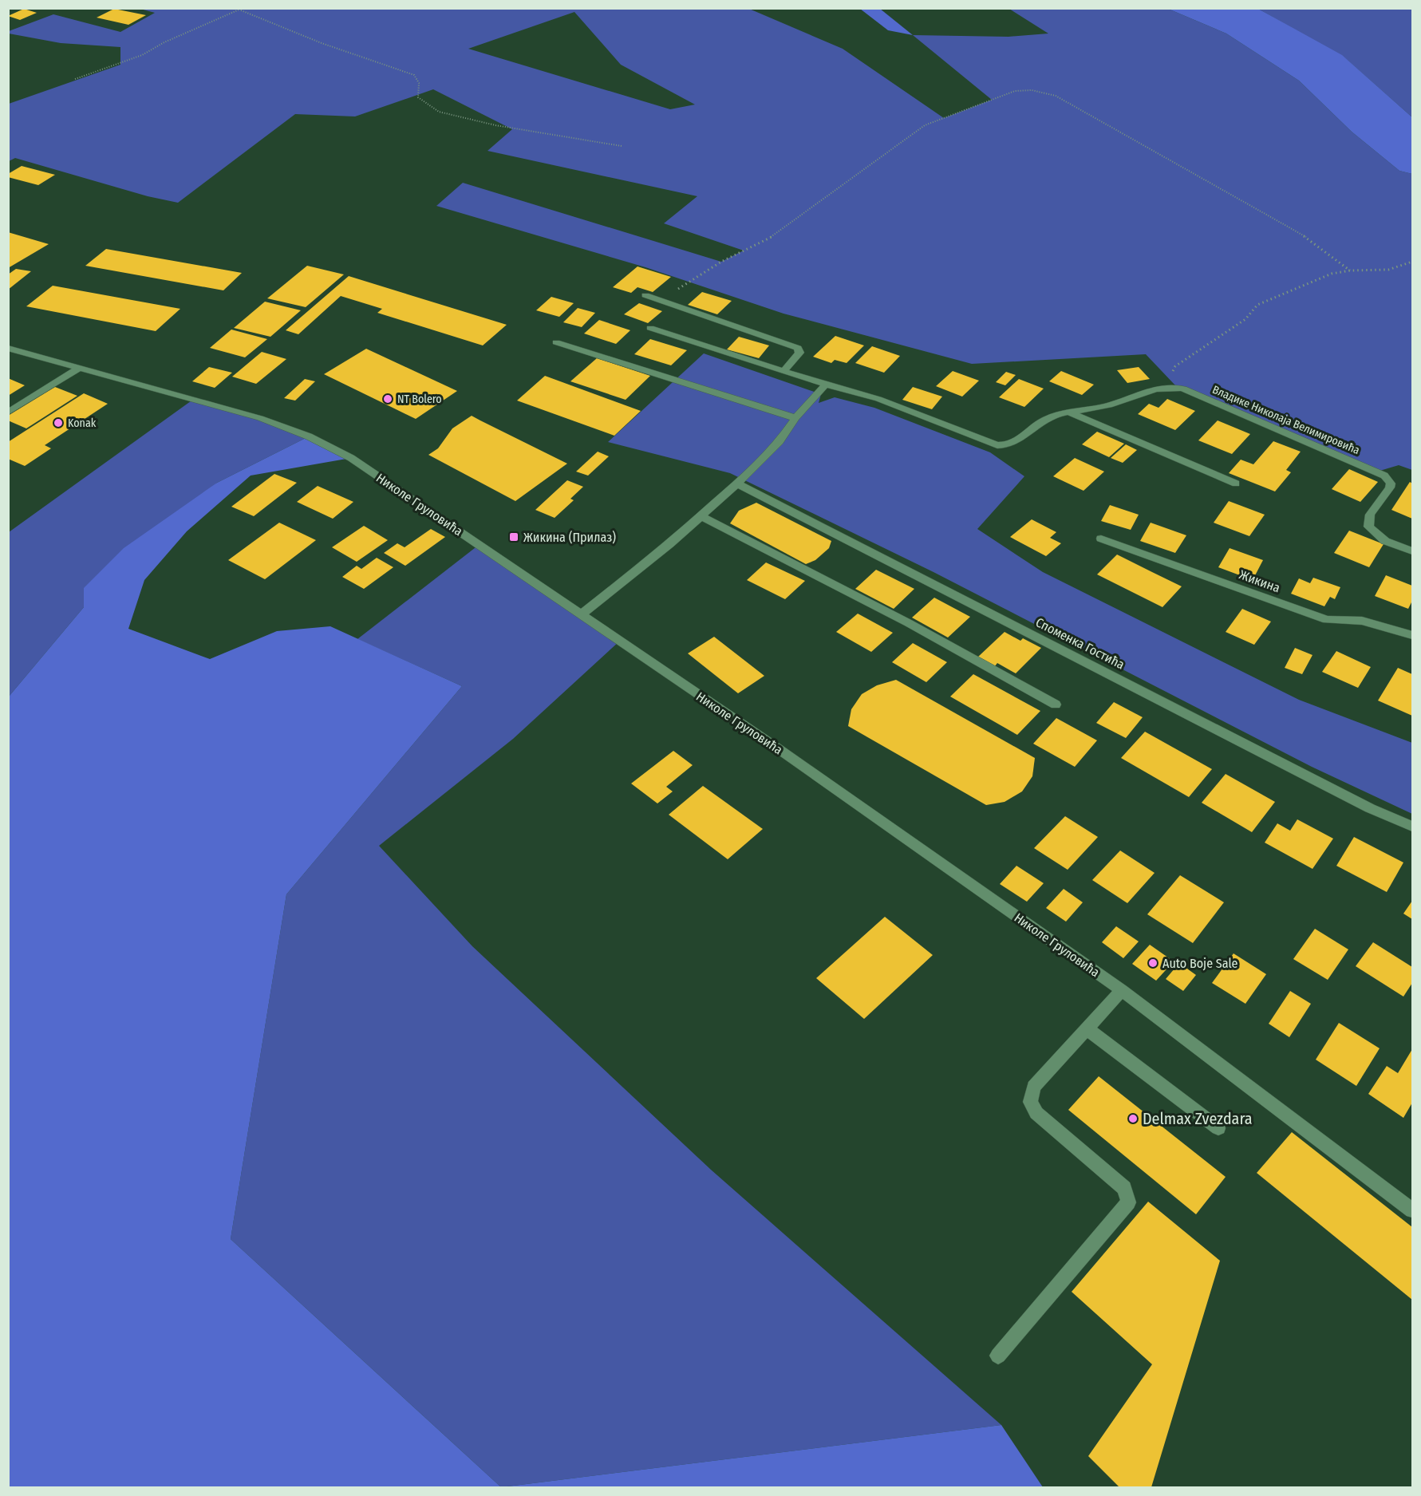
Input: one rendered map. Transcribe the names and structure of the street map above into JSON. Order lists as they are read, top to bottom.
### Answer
{
  "streets": {
    "street": [
      "Владике Николаја Велимировића",
      "Николе Груловића",
      "Жикина",
      "Споменка Гостића"
    ]
  },
  "places": {
    "other": [
      "NT Bolero",
      "Konak",
      "Auto Boje Sale",
      "Delmax Zvezdara"
    ],
    "transit": ["Жикина (Прилаз)"]
  }
}
